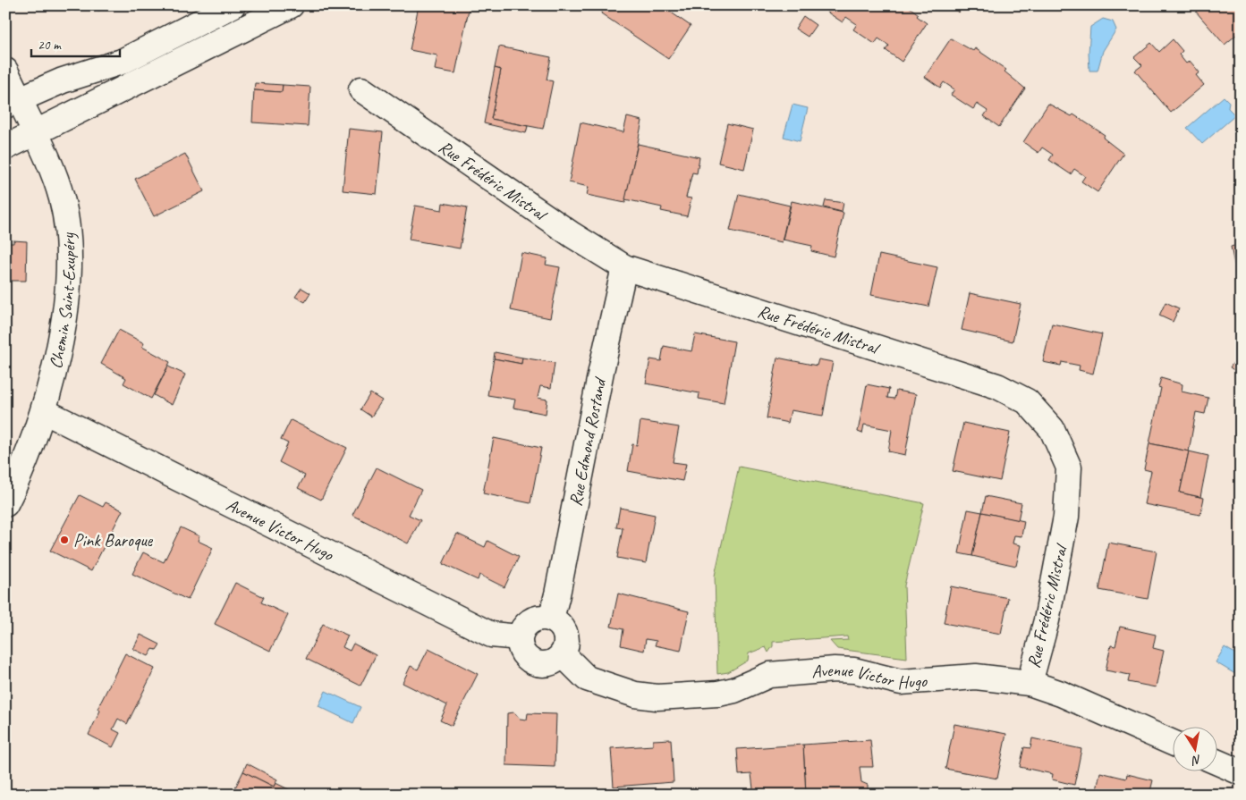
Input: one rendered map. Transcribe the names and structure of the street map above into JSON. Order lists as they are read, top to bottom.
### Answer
{
  "streets": {
    "street": [
      "Rue Frédéric Mistral",
      "Chemin Saint-Exupéry",
      "Rue Edmond Rostand",
      "Avenue Victor Hugo"
    ]
  },
  "crossings": [
    ["Rue Frédéric Mistral", "Rue Edmond Rostand"],
    ["Rue Frédéric Mistral", "Avenue Victor Hugo"],
    ["Chemin Saint-Exupéry", "Avenue Victor Hugo"],
    ["Rue Edmond Rostand", "Avenue Victor Hugo"]
  ],
  "places": ["Pink Baroque"],
  "scale_bar": "20 m",
  "north": "bottom"
}
